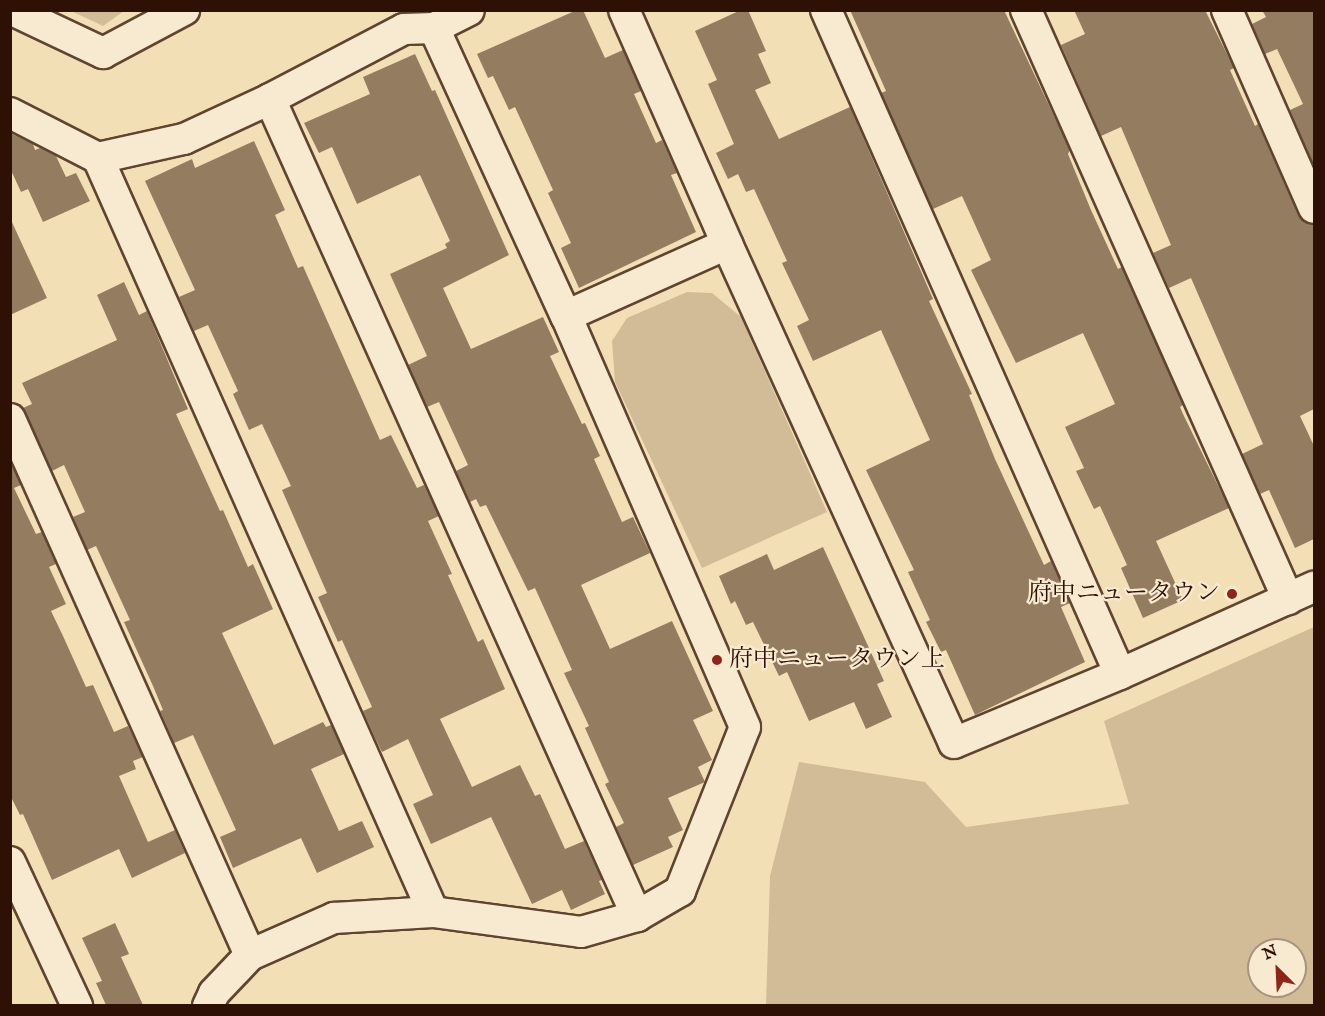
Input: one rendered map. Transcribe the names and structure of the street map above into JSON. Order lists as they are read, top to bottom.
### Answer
{
  "places": ["府中ニュータウン", "府中ニュータウン上"],
  "north": "top left"
}
